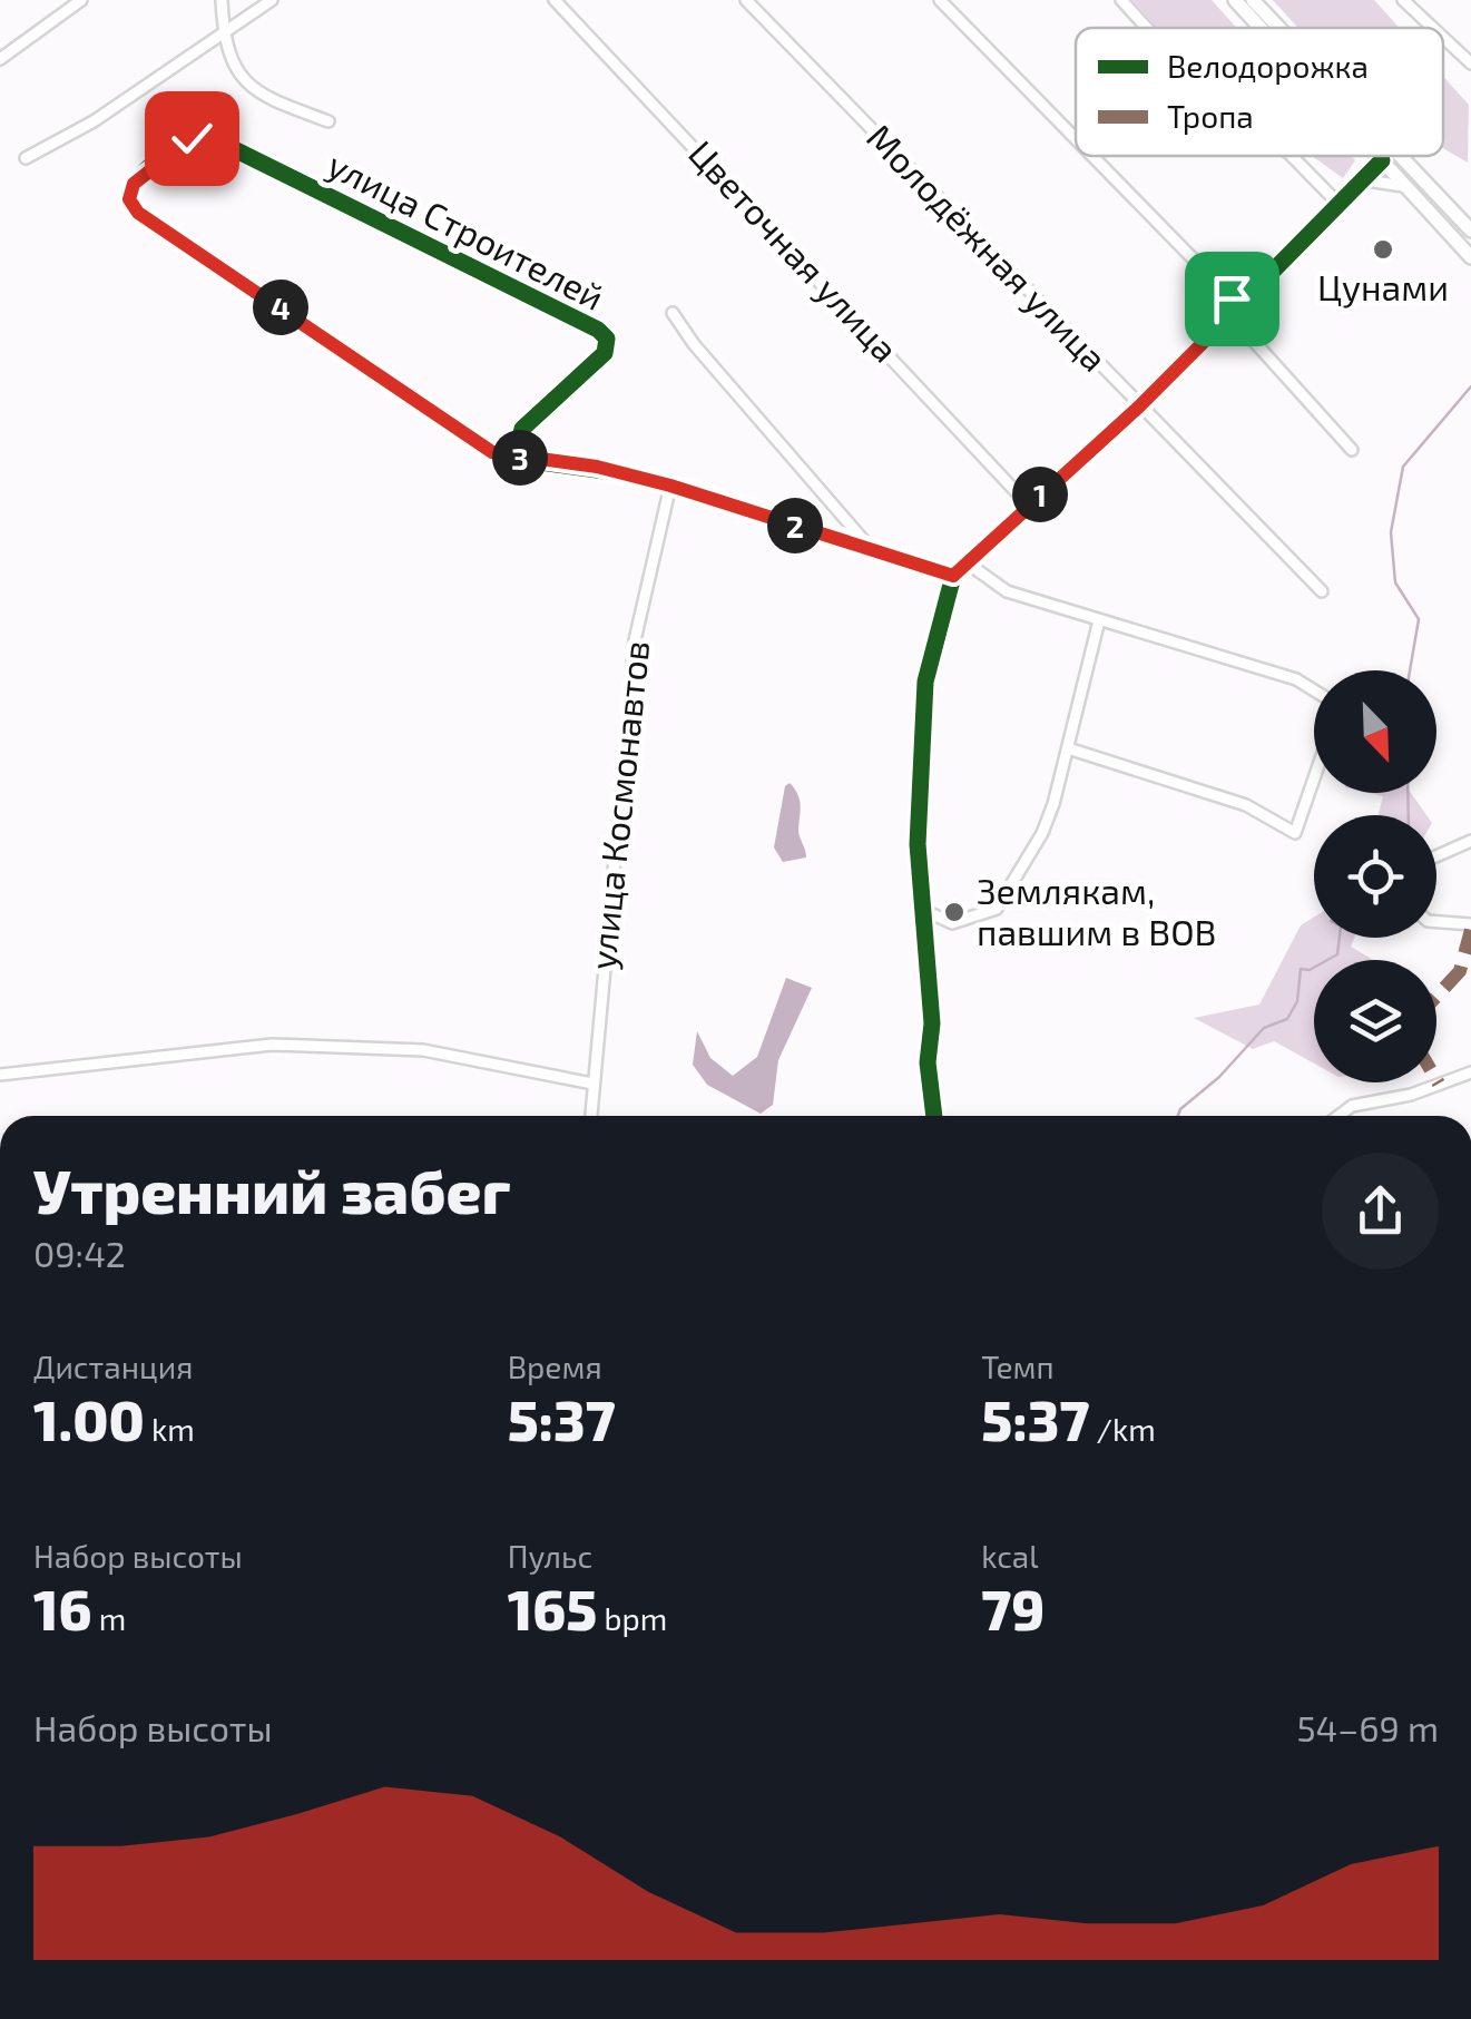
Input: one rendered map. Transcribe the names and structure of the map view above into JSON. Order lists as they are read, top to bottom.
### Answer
{
  "streets": {
    "street": [
      "улица Строителей",
      "Молодёжная улица",
      "Цветочная улица",
      "улица Космонавтов"
    ]
  },
  "places": ["Цунами", "Землякам, павшим в ВОВ"],
  "legend": ["Велодорожка", "Тропа"],
  "north": "bottom right",
  "page": {
    "pins": [
      "4",
      "3",
      "1",
      "2"
    ],
    "heading": ["Утренний забег", "09:42"],
    "stats": [
      ["Дистанция", "1.00 km"],
      ["Время", "5:37"],
      ["Темп", "5:37 /km"],
      ["Набор высоты", "16 m"],
      ["Пульс", "165 bpm"],
      ["kcal", "79"]
    ],
    "chart": ["Набор высоты", "54–69 m"]
  }
}
